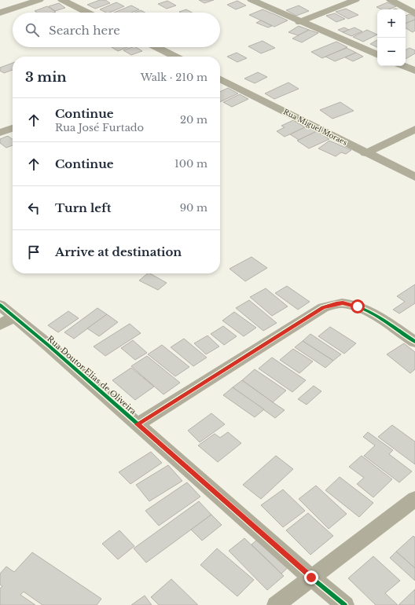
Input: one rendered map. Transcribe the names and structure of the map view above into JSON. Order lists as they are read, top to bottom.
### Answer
{
  "streets": {
    "street": ["Rua Miguel Moraes", "Rua Doutor Elias de Oliveira"]
  },
  "page": {
    "map_buttons": ["+", "−"],
    "search": "Search here",
    "heading": ["3 min", "Walk · 210 m"],
    "list": [
      ["Continue", "Rua José Furtado", "20 m"],
      ["Continue", "100 m"],
      ["Turn left", "90 m"],
      "Arrive at destination"
    ]
  }
}
